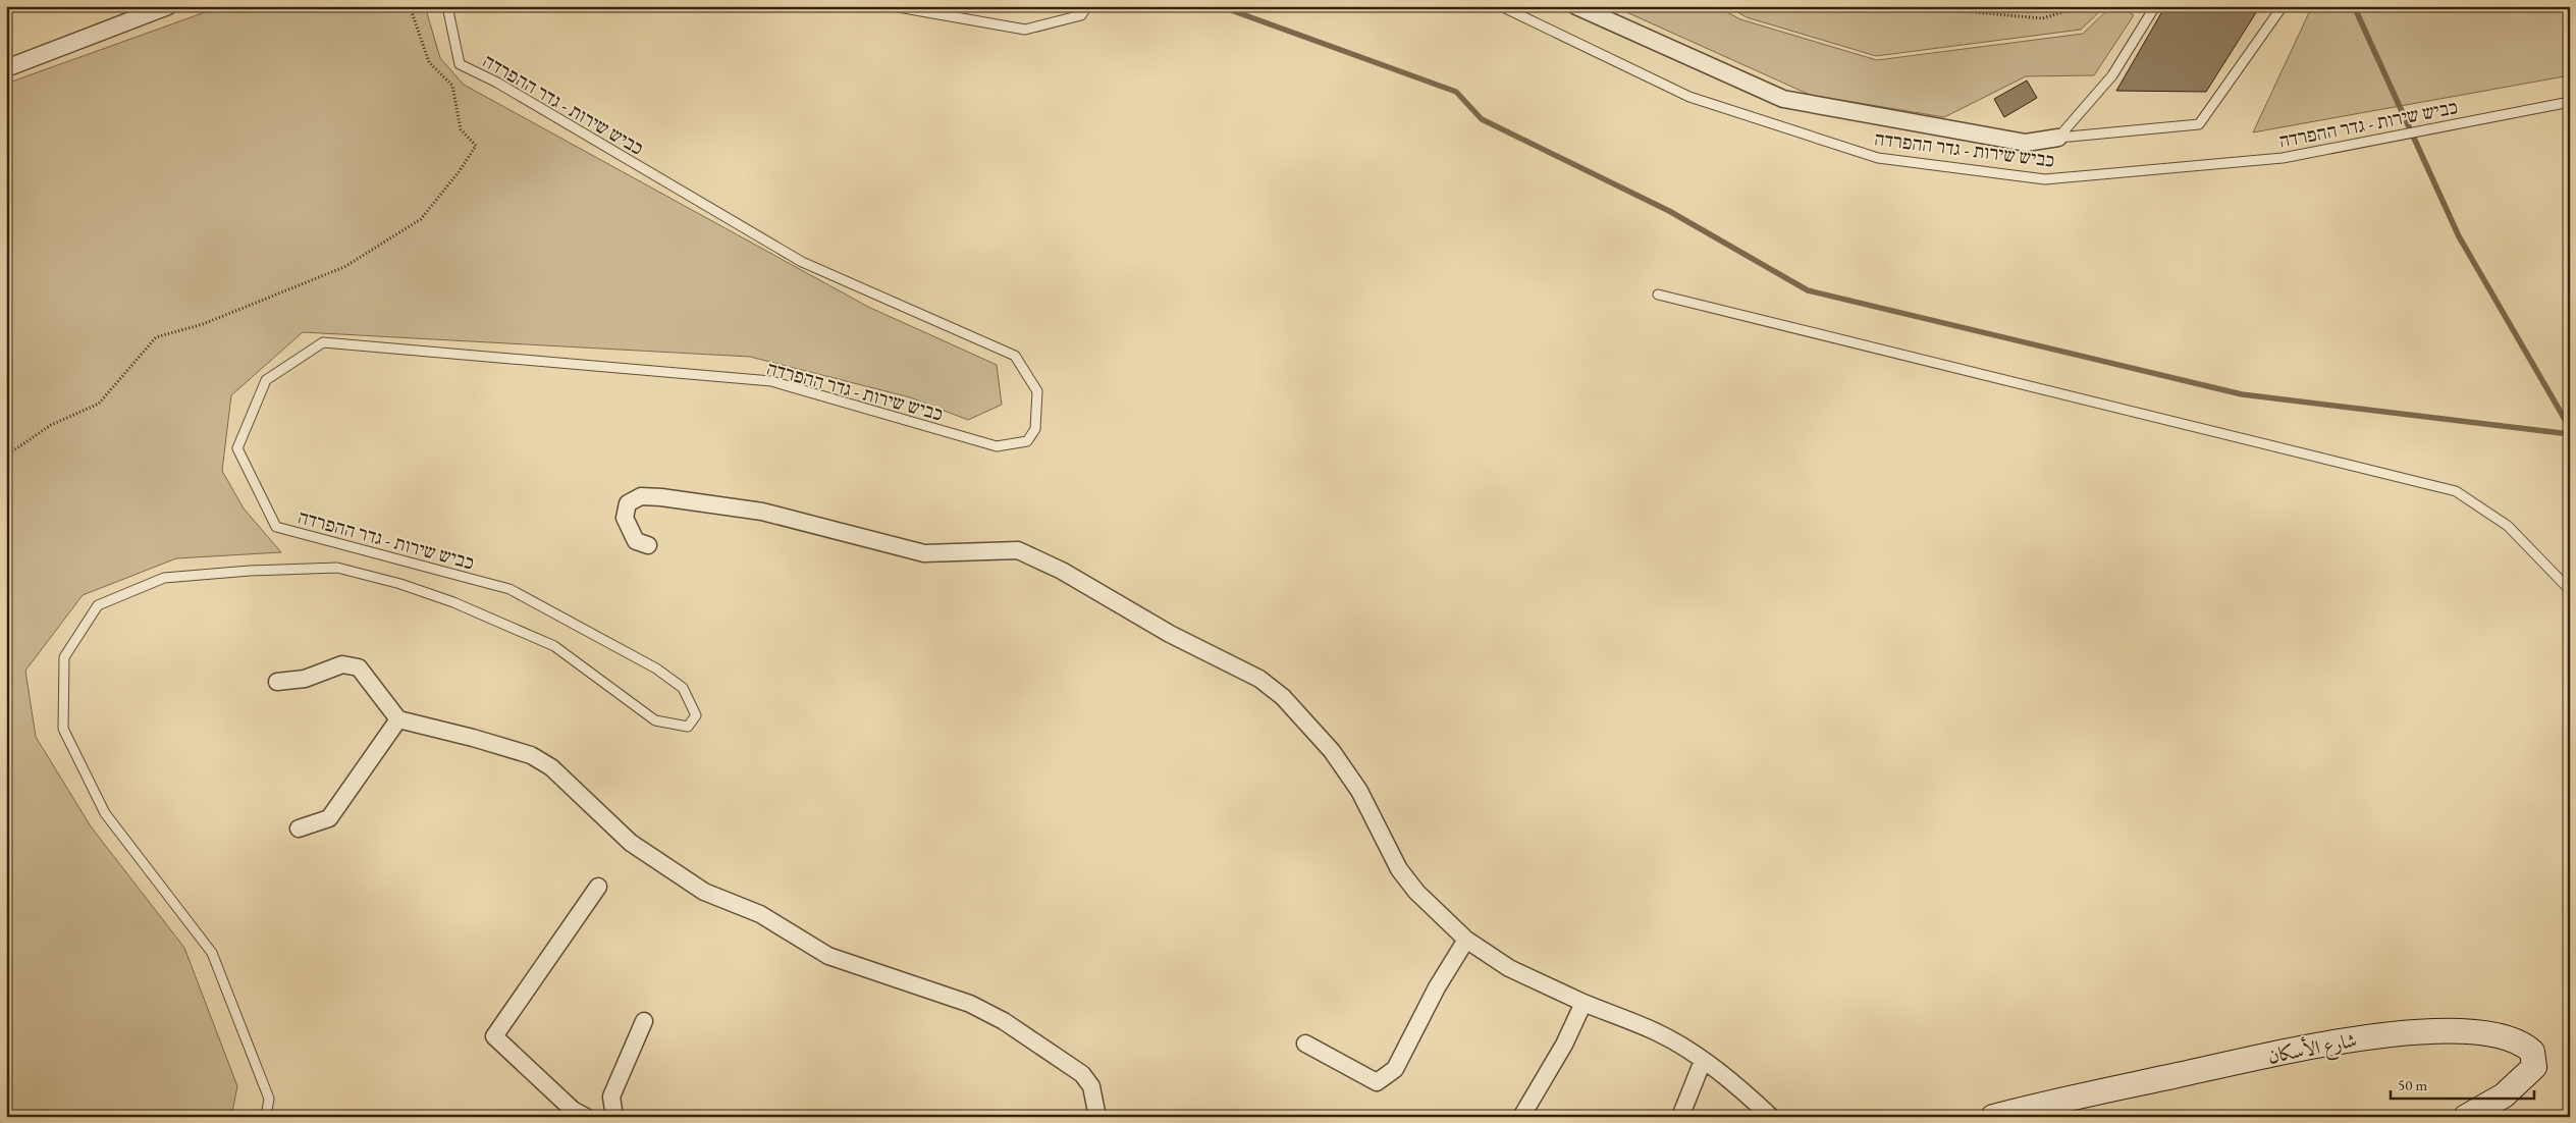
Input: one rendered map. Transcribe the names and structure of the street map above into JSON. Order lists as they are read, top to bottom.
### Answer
{
  "streets": {
    "street": ["شارع الأسكان"],
    "lane": ["כביש שירות - גדר ההפרדה"]
  },
  "scale_bar": "50 m"
}
